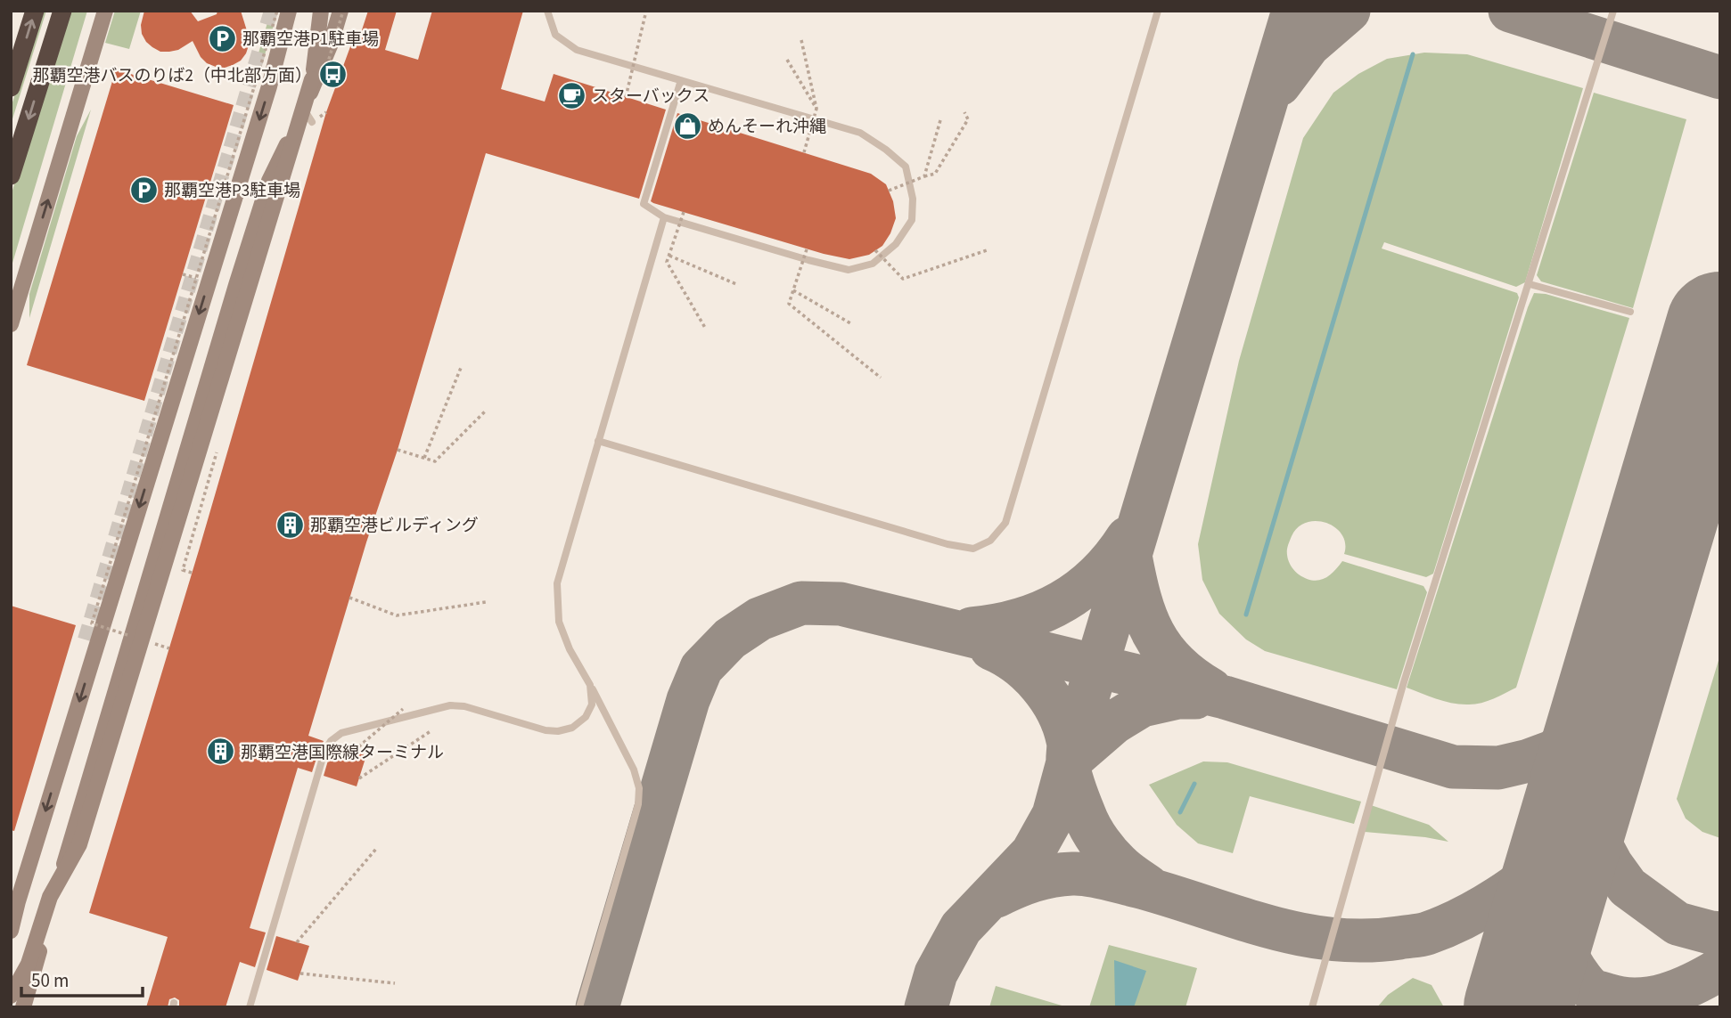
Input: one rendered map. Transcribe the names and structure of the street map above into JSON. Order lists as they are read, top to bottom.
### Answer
{
  "places": {
    "parking": ["那覇空港P1駐車場", "那覇空港P3駐車場"],
    "bus stop": ["那覇空港バスのりば2（中北部方面）"],
    "cafe": ["スターバックス"],
    "shop": ["めんそーれ沖縄"],
    "building": ["那覇空港ビルディング", "那覇空港国際線ターミナル"]
  },
  "scale_bar": "50 m"
}
